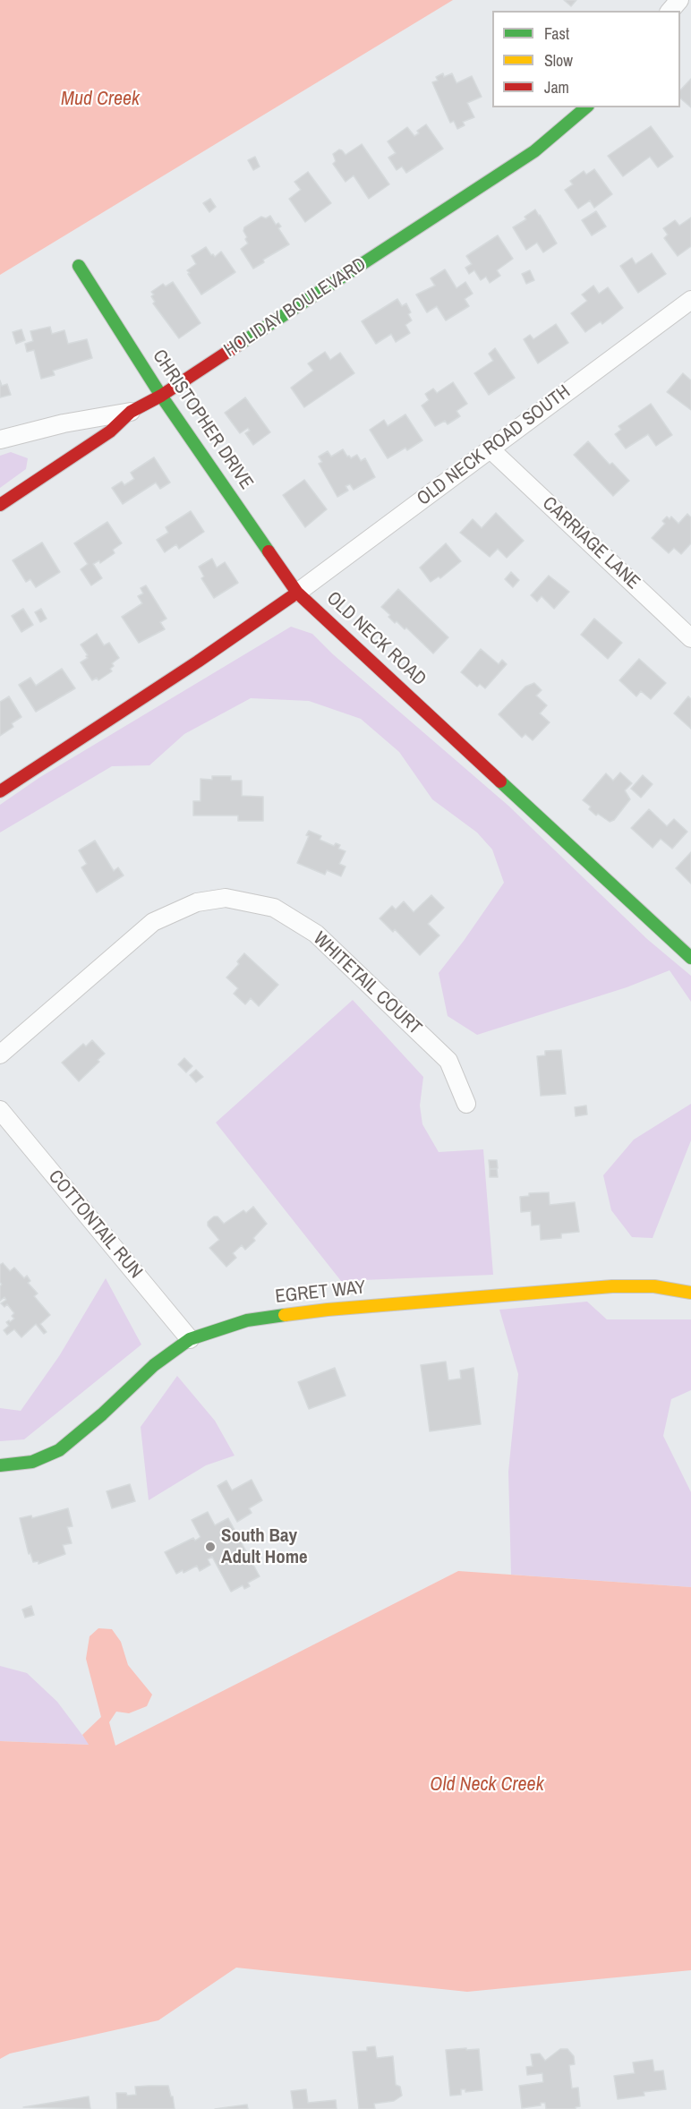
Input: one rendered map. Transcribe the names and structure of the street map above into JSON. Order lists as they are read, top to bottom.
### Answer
{
  "streets": {
    "street": [
      "HOLIDAY BOULEVARD",
      "CHRISTOPHER DRIVE",
      "OLD NECK ROAD SOUTH",
      "CARRIAGE LANE",
      "OLD NECK ROAD",
      "WHITETAIL COURT",
      "COTTONTAIL RUN",
      "EGRET WAY"
    ]
  },
  "crossings": [
    ["HOLIDAY BOULEVARD", "CHRISTOPHER DRIVE"],
    ["CHRISTOPHER DRIVE", "OLD NECK ROAD SOUTH"],
    ["CHRISTOPHER DRIVE", "OLD NECK ROAD"],
    ["OLD NECK ROAD SOUTH", "CARRIAGE LANE"],
    ["OLD NECK ROAD SOUTH", "OLD NECK ROAD"],
    ["COTTONTAIL RUN", "EGRET WAY"]
  ],
  "water": ["Mud Creek", "Old Neck Creek"],
  "places": ["South Bay Adult Home"],
  "legend": ["Fast", "Slow", "Jam"]
}
